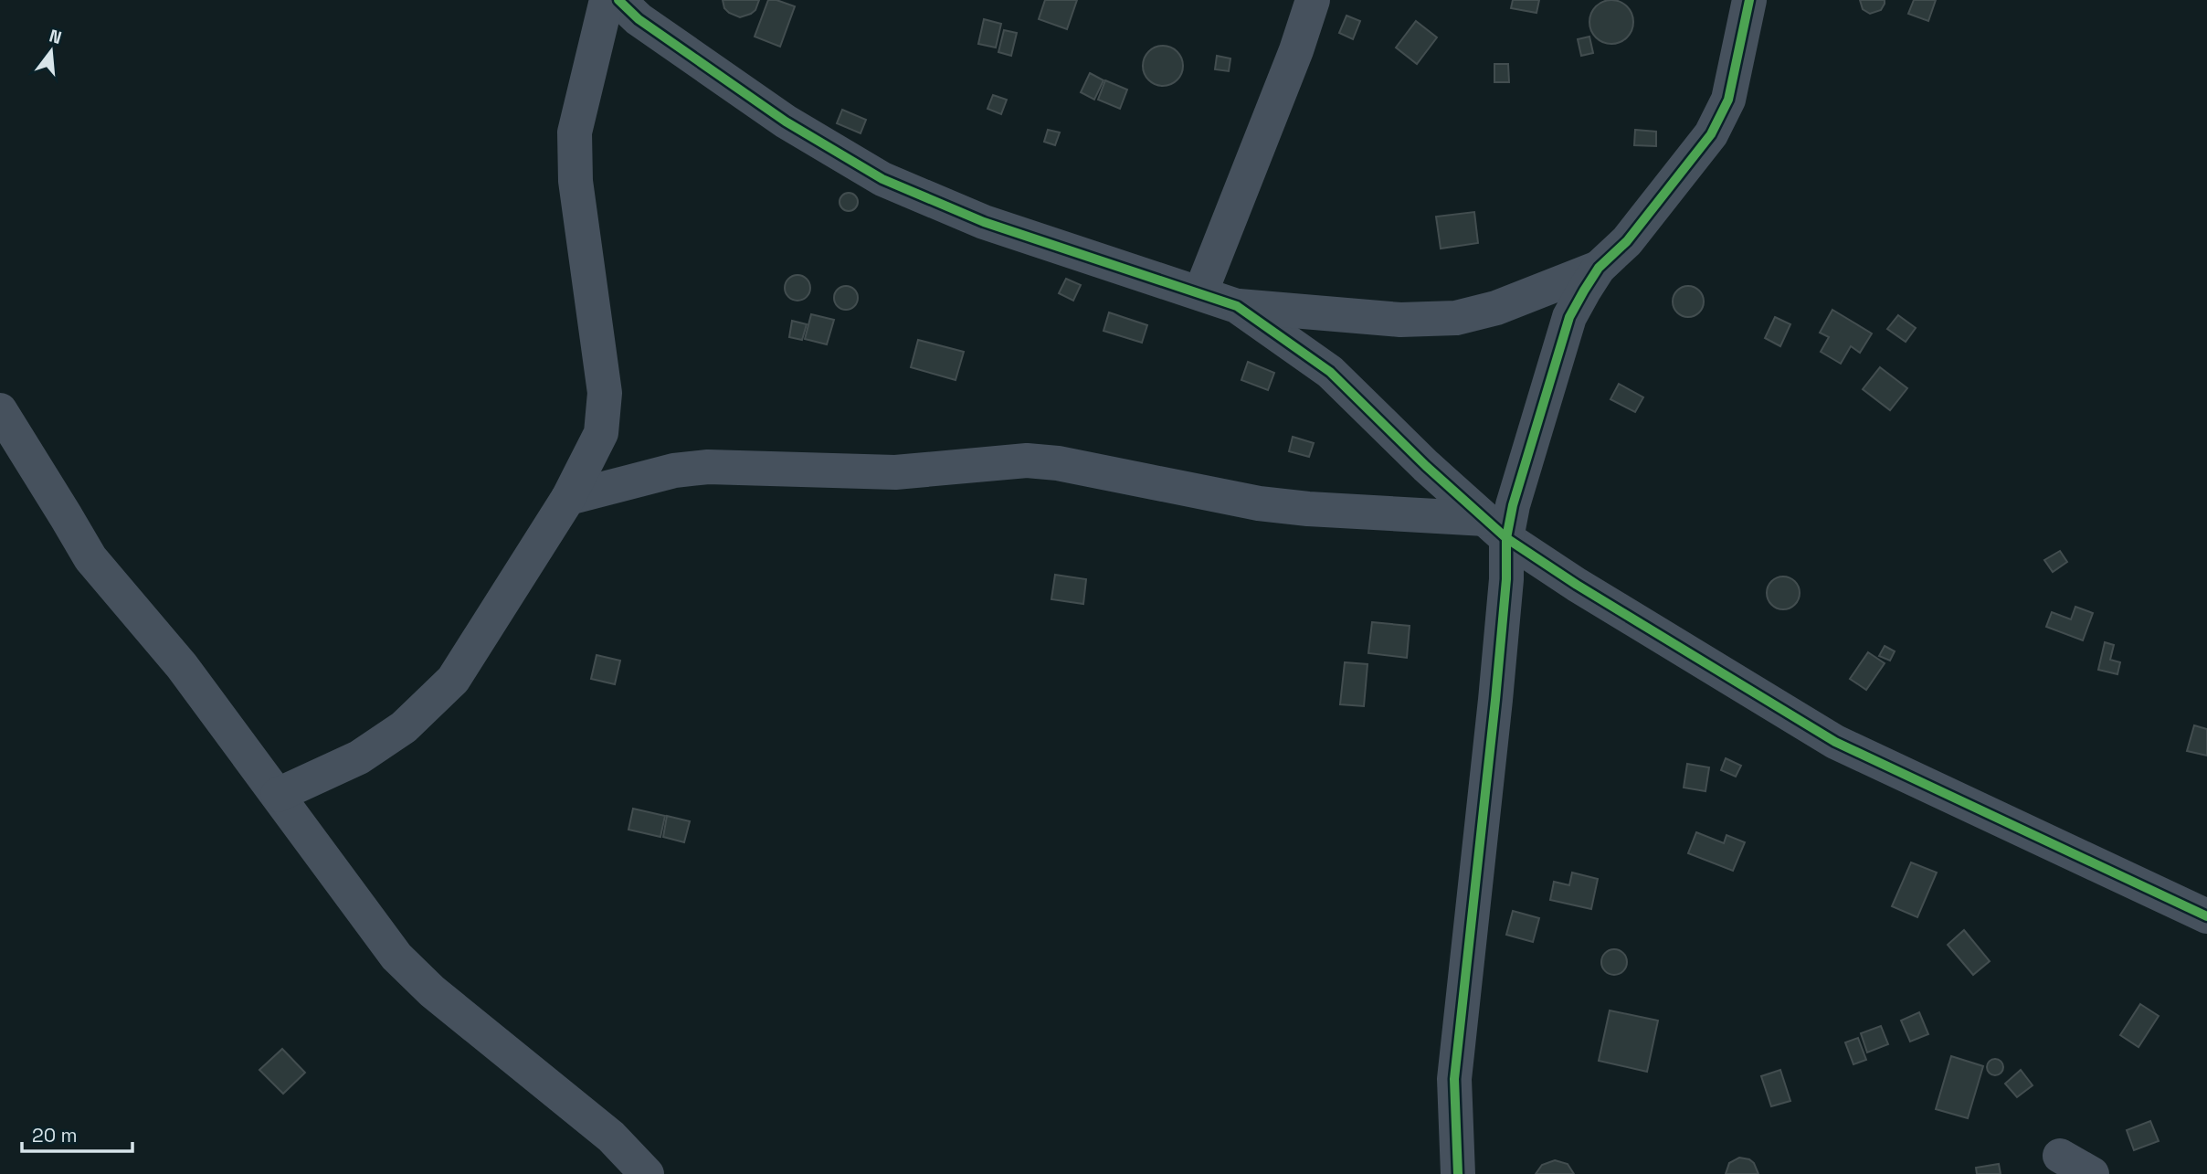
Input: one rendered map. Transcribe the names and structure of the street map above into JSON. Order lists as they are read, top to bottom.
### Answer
{
  "scale_bar": "20 m",
  "north": "top"
}
